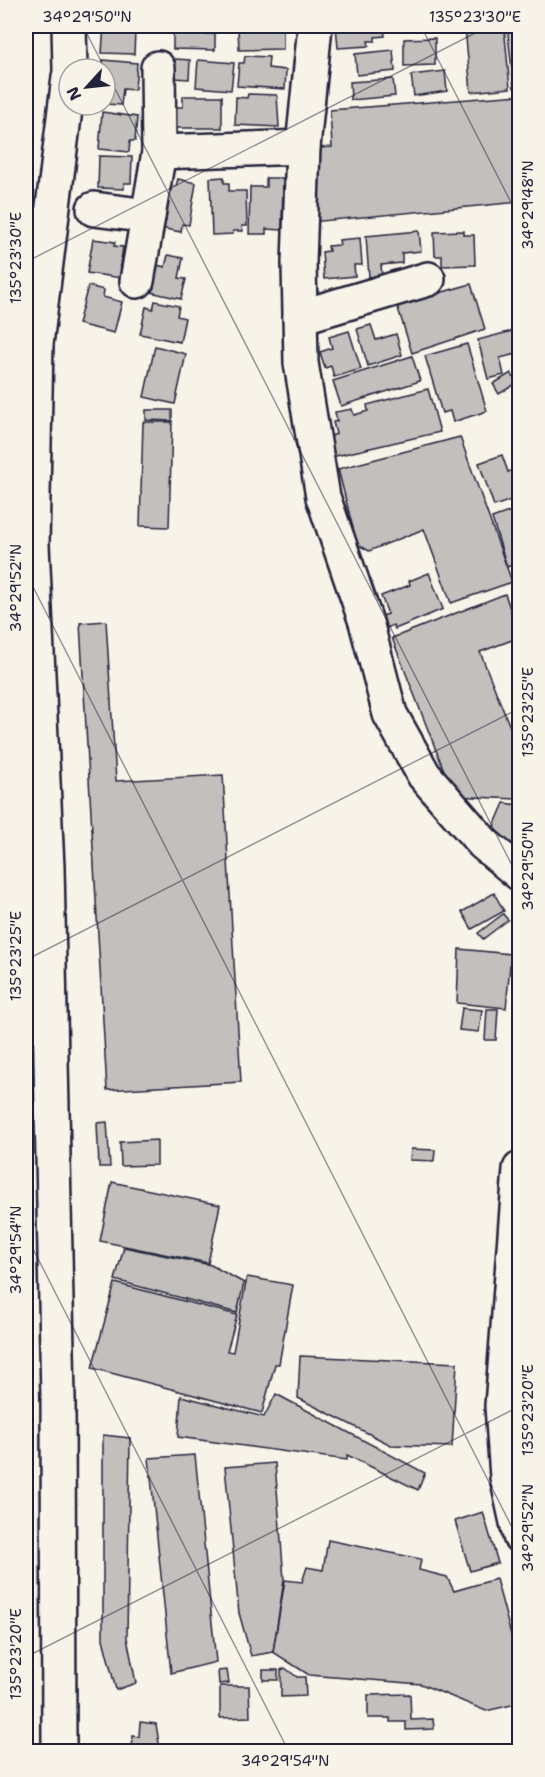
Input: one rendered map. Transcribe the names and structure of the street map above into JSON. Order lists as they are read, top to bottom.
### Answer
{
  "north": "bottom left",
  "coordinates": [
    "34°29'50\"N",
    "135°23'30\"E",
    "34°29'48\"N",
    "34°29'52\"N",
    "135°23'25\"E",
    "34°29'54\"N",
    "135°23'20\"E"
  ]
}
